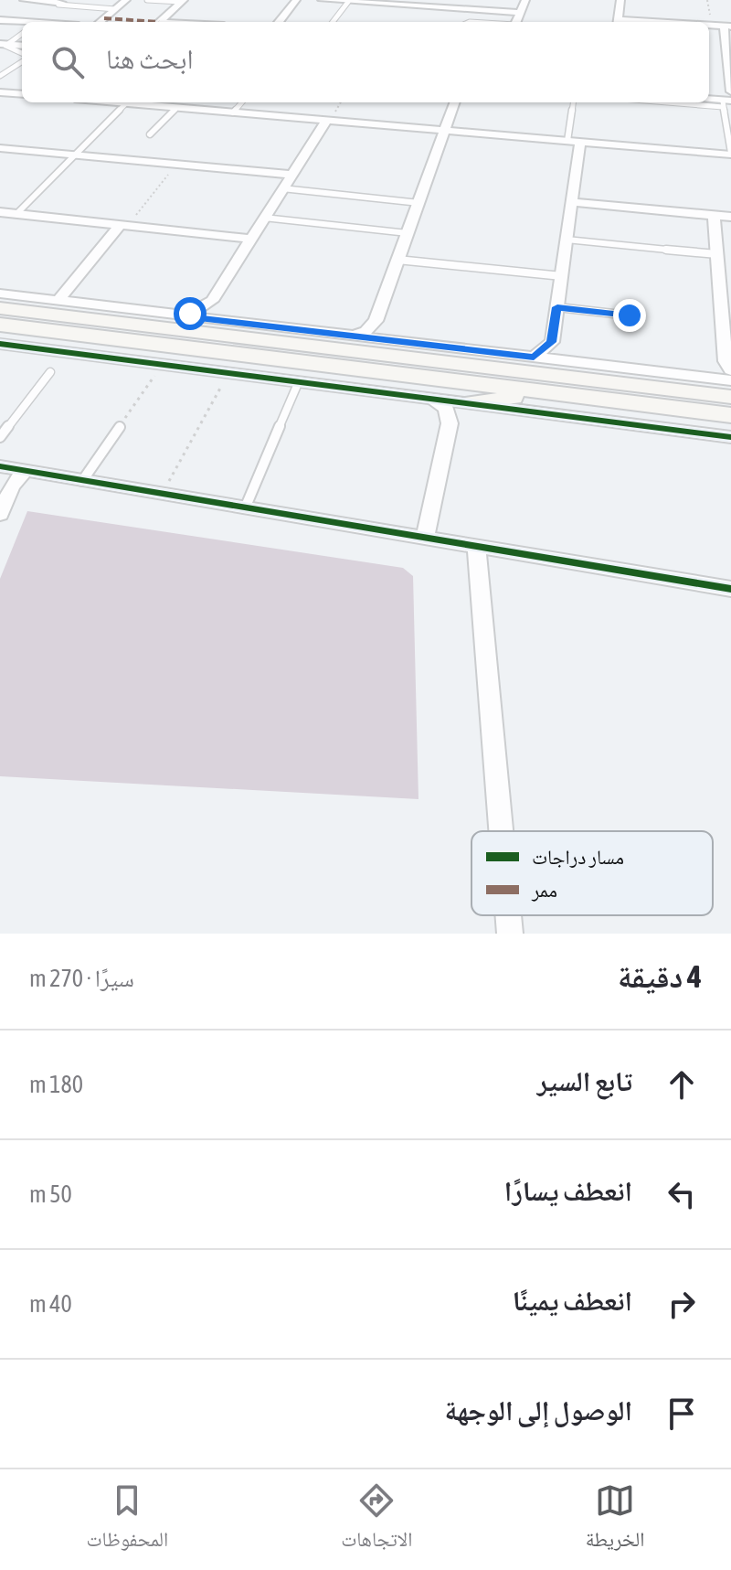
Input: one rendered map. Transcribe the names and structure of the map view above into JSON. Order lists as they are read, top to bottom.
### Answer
{
  "legend": ["مسار دراجات", "ممر"],
  "page": {
    "search": "ابحث هنا",
    "heading": ["4 دقيقة", "سيرًا · 270 m"],
    "list": [
      ["تابع السير", "180 m"],
      ["انعطف يسارًا", "50 m"],
      ["انعطف يمينًا", "40 m"],
      "الوصول إلى الوجهة"
    ],
    "nav": ["الخريطة", "الاتجاهات", "المحفوظات"]
  }
}
